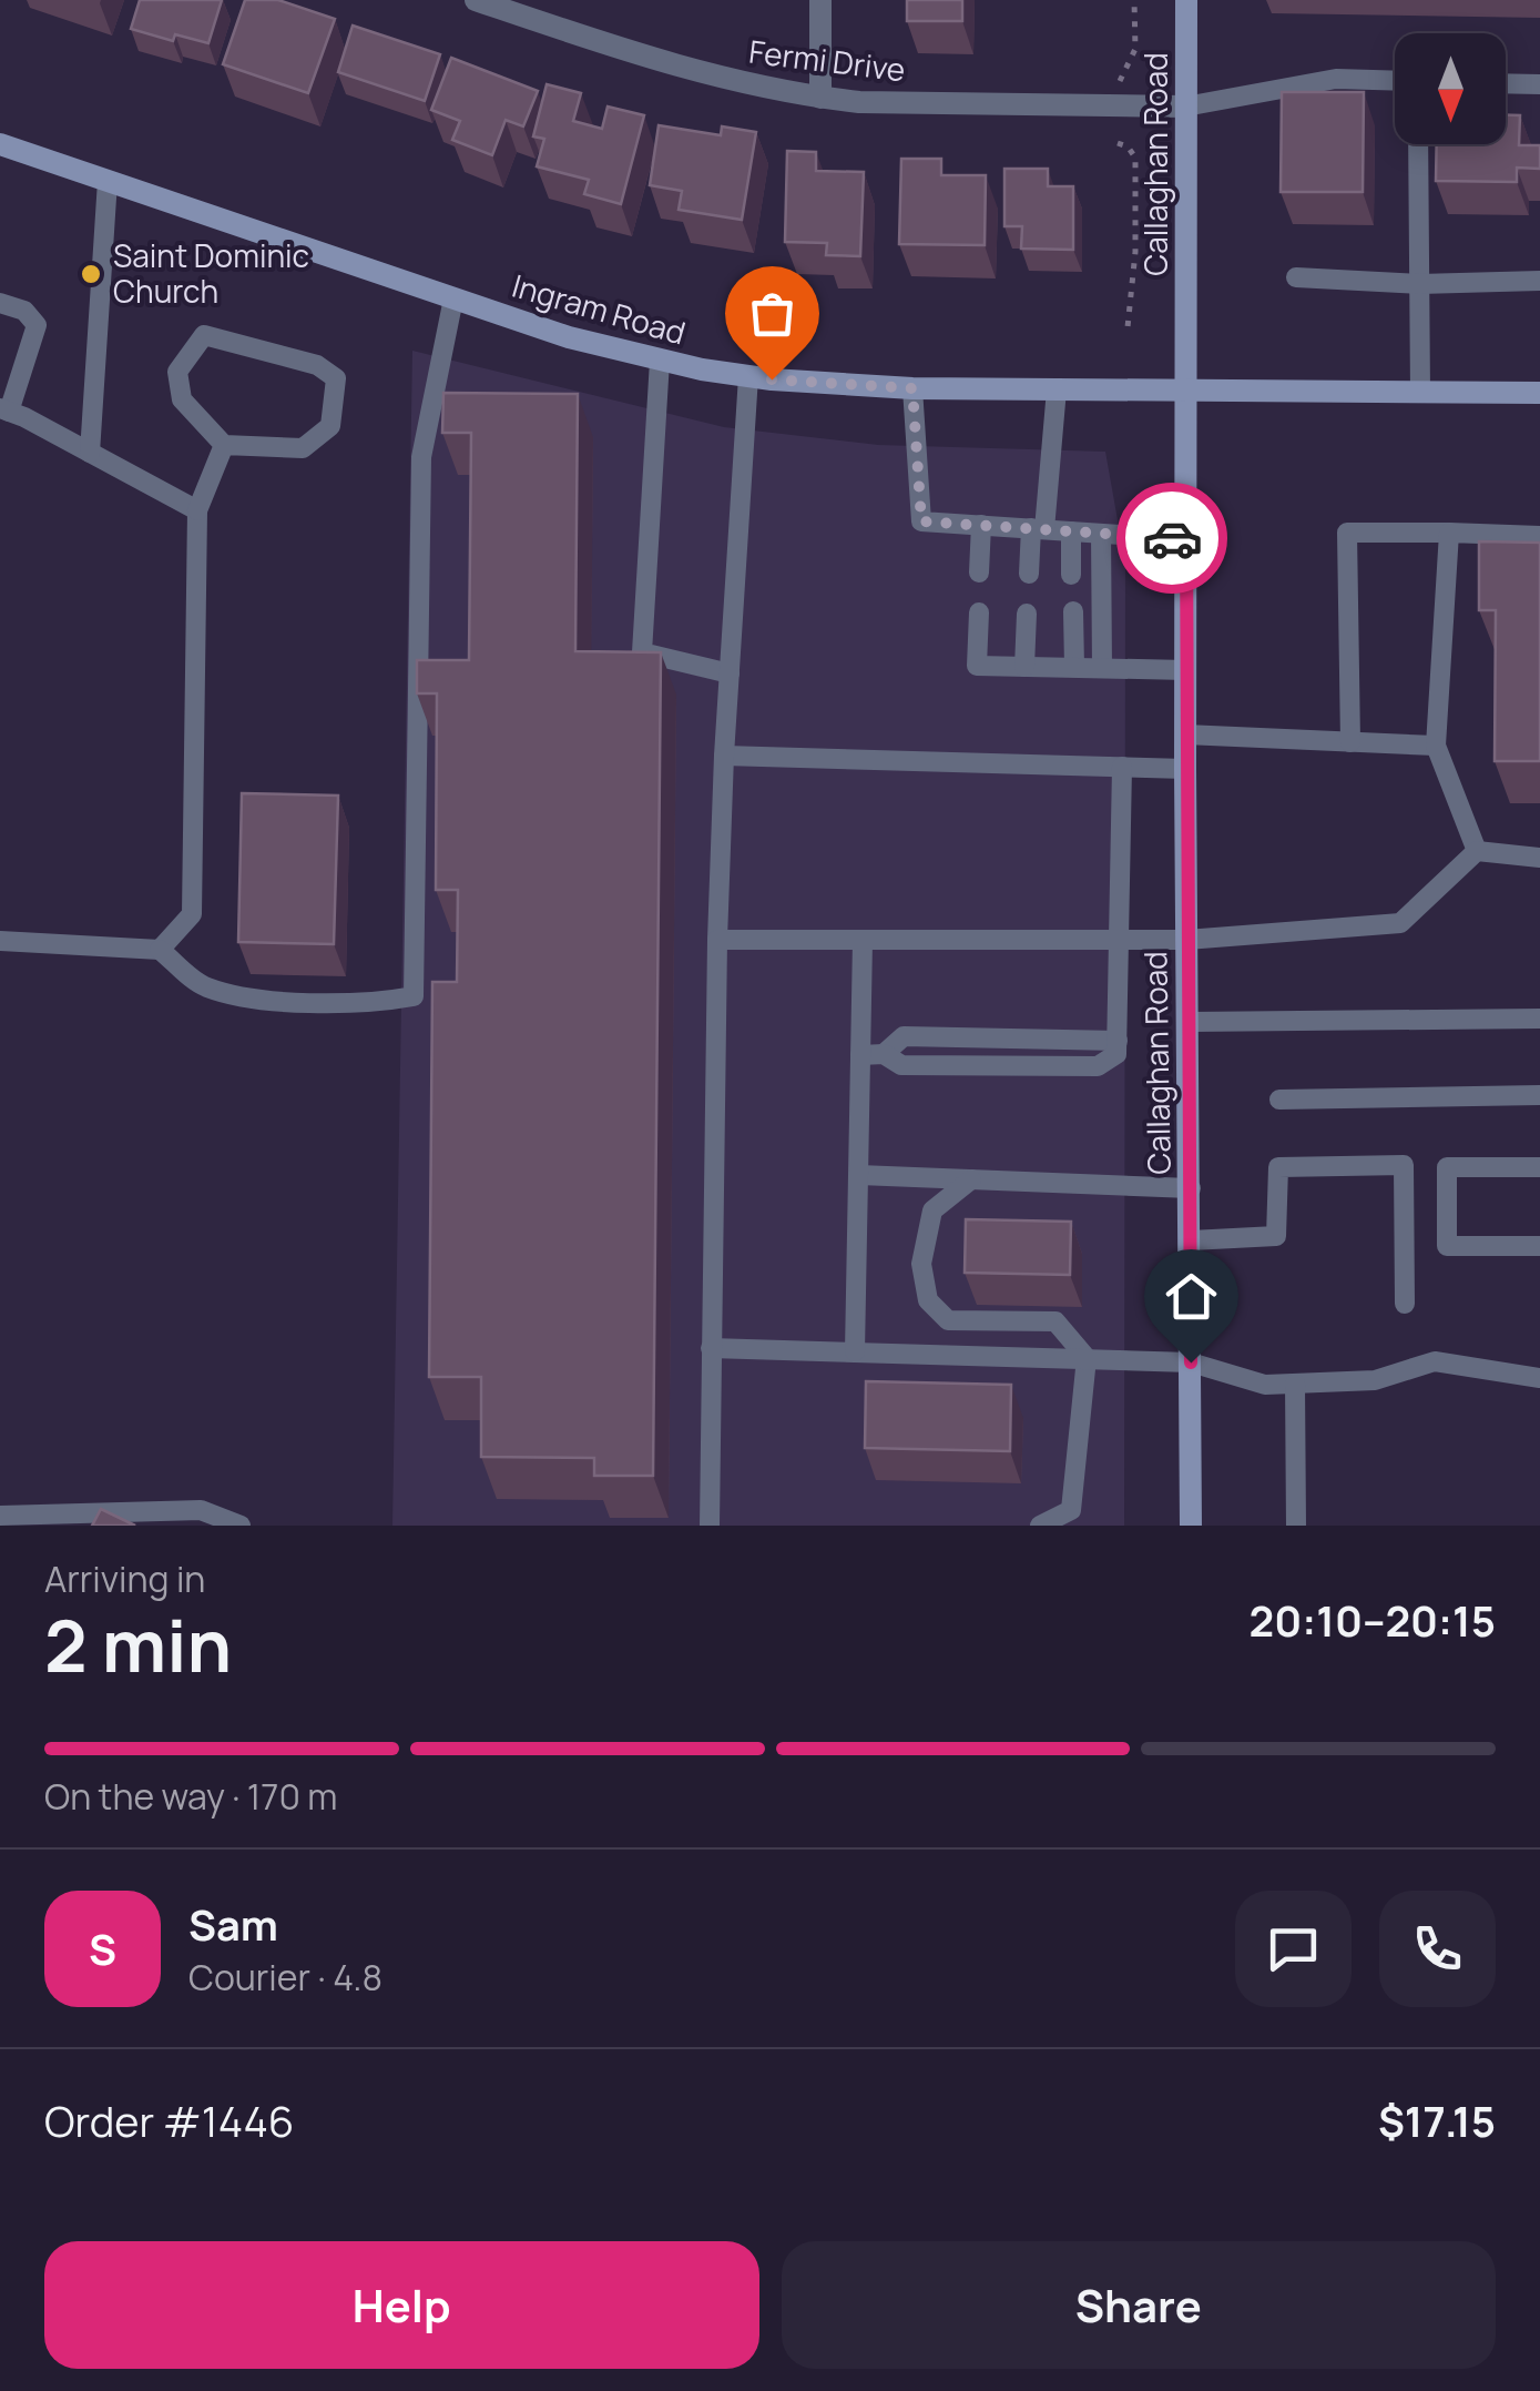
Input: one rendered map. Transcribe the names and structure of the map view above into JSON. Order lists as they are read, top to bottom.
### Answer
{
  "streets": {
    "main road": ["Callaghan Road", "Ingram Road"],
    "street": ["Fermi Drive"]
  },
  "crossings": [
    ["Fermi Drive", "Callaghan Road"],
    ["Callaghan Road", "Ingram Road"]
  ],
  "places": ["Saint Dominic Church"],
  "north": "bottom",
  "page": {
    "heading": ["2 min", "Arriving in", "20:10–20:15"],
    "panel": [
      "Sam",
      "Courier · 4.8",
      "Order #1446",
      "$17.15"
    ],
    "bar": "On the way · 170 m",
    "round": "S",
    "buttons": ["Help", "Share"]
  }
}
